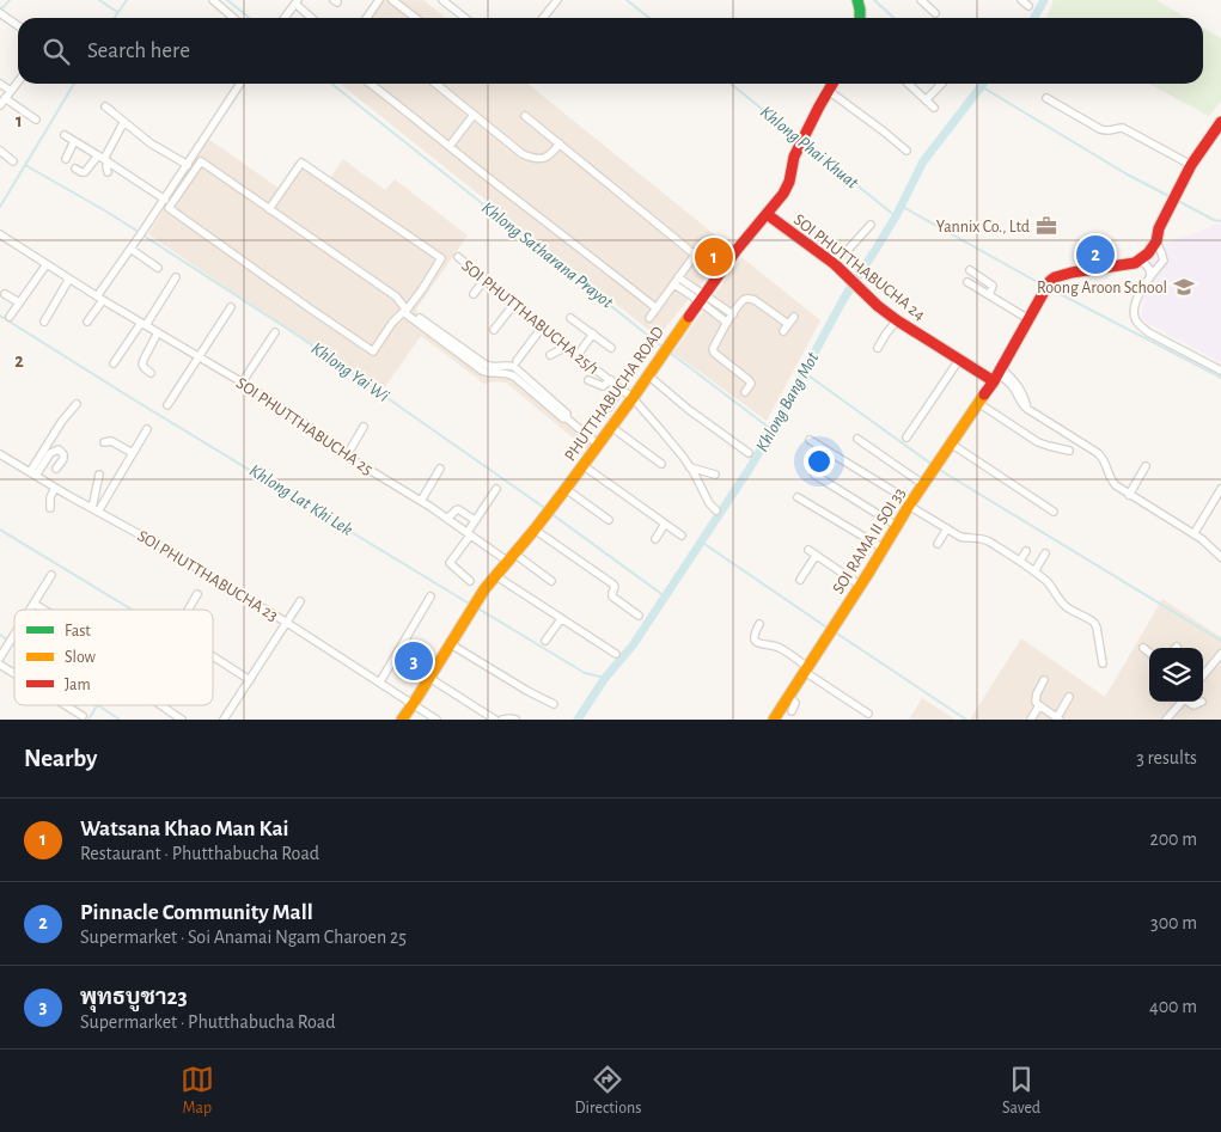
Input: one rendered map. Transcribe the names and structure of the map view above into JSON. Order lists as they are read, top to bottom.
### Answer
{
  "streets": {
    "street": [
      "SOI PHUTTHABUCHA 24",
      "SOI PHUTTHABUCHA 25/1",
      "PHUTTHABUCHA ROAD",
      "SOI PHUTTHABUCHA 25",
      "SOI RAMA II SOI 33",
      "SOI PHUTTHABUCHA 23"
    ]
  },
  "crossings": [
    ["SOI PHUTTHABUCHA 24", "PHUTTHABUCHA ROAD"],
    ["SOI PHUTTHABUCHA 24", "SOI RAMA II SOI 33"],
    ["SOI PHUTTHABUCHA 25/1", "PHUTTHABUCHA ROAD"],
    ["PHUTTHABUCHA ROAD", "SOI PHUTTHABUCHA 25"],
    ["PHUTTHABUCHA ROAD", "SOI PHUTTHABUCHA 23"]
  ],
  "water": [
    "Khlong Phai Khuat",
    "Khlong Satharana Prayot",
    "Khlong Yai Wi",
    "Khlong Bang Mot",
    "Khlong Lat Khi Lek"
  ],
  "places": {
    "office": ["Yannix Co., Ltd"],
    "school or university": ["Roong Aroon School"]
  },
  "legend": ["Fast", "Slow", "Jam"],
  "page": {
    "search": "Search here",
    "pins": ["2", "1", "3"],
    "heading": ["Nearby", "3 results"],
    "list": [
      {
        "mark": "1",
        "name": "Watsana Khao Man Kai",
        "note": "Restaurant · Phutthabucha Road",
        "value": "200 m"
      },
      {
        "mark": "2",
        "name": "Pinnacle Community Mall",
        "note": "Supermarket · Soi Anamai Ngam Charoen 25",
        "value": "300 m"
      },
      {
        "mark": "3",
        "name": "พุทธบูชา23",
        "note": "Supermarket · Phutthabucha Road",
        "value": "400 m"
      }
    ],
    "nav": ["Map", "Directions", "Saved"]
  },
  "grid": {
    "rows": ["1", "2"]
  }
}
